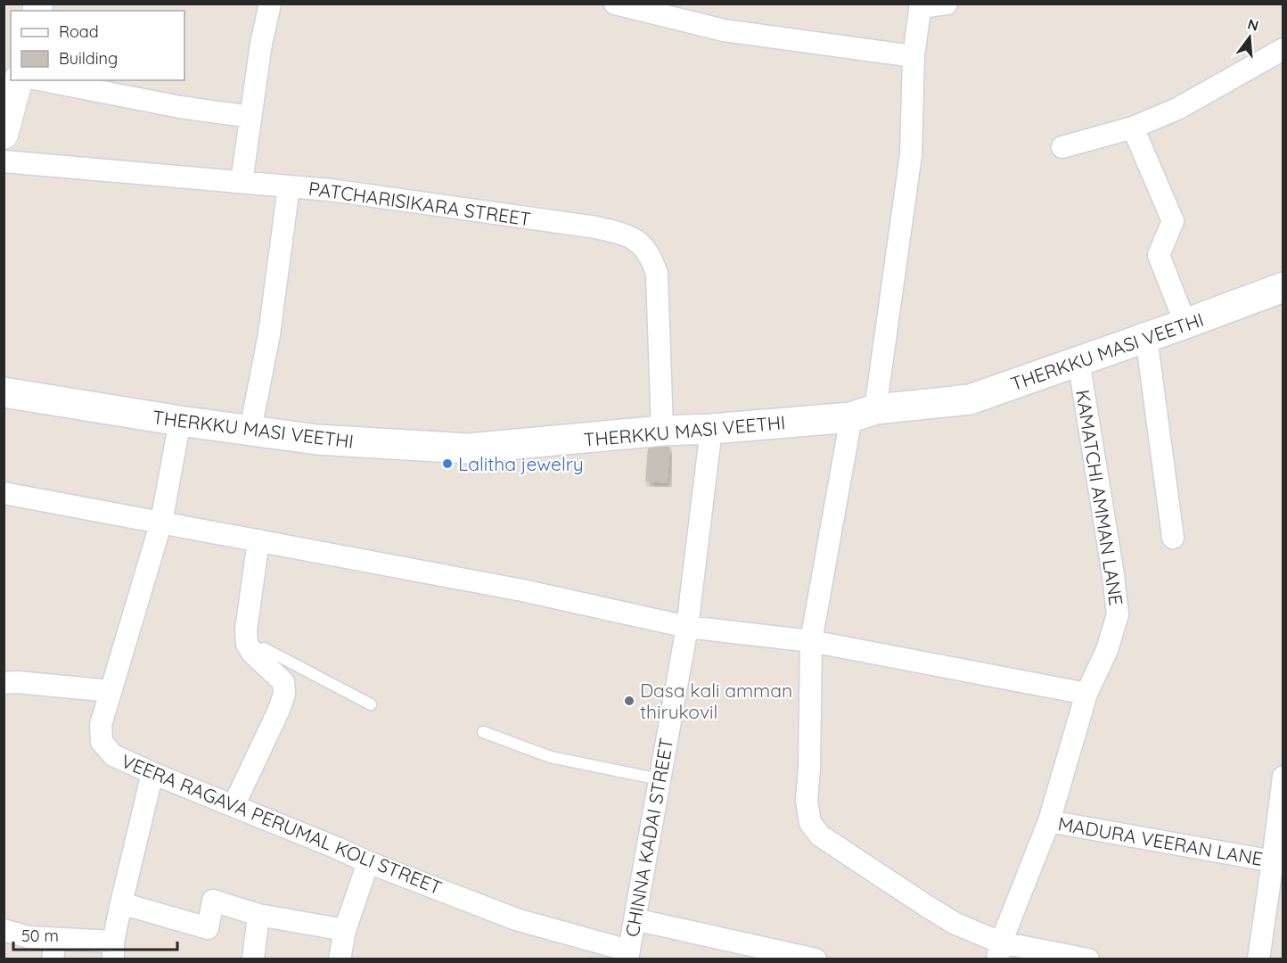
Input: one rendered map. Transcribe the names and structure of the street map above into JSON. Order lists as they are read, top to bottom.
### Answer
{
  "streets": {
    "main road": ["THERKKU MASI VEETHI"],
    "street": [
      "PATCHARISIKARA STREET",
      "KAMATCHI AMMAN LANE",
      "VEERA RAGAVA PERUMAL KOLI STREET",
      "CHINNA KADAI STREET",
      "MADURA VEERAN LANE"
    ]
  },
  "crossings": [
    ["PATCHARISIKARA STREET", "THERKKU MASI VEETHI"],
    ["THERKKU MASI VEETHI", "KAMATCHI AMMAN LANE"],
    ["THERKKU MASI VEETHI", "VEERA RAGAVA PERUMAL KOLI STREET"],
    ["THERKKU MASI VEETHI", "CHINNA KADAI STREET"],
    ["KAMATCHI AMMAN LANE", "MADURA VEERAN LANE"],
    ["VEERA RAGAVA PERUMAL KOLI STREET", "CHINNA KADAI STREET"]
  ],
  "places": ["Lalitha jewelry", "Dasa kali amman thirukovil"],
  "legend": ["Road", "Building"],
  "scale_bar": "50 m",
  "north": "top"
}
